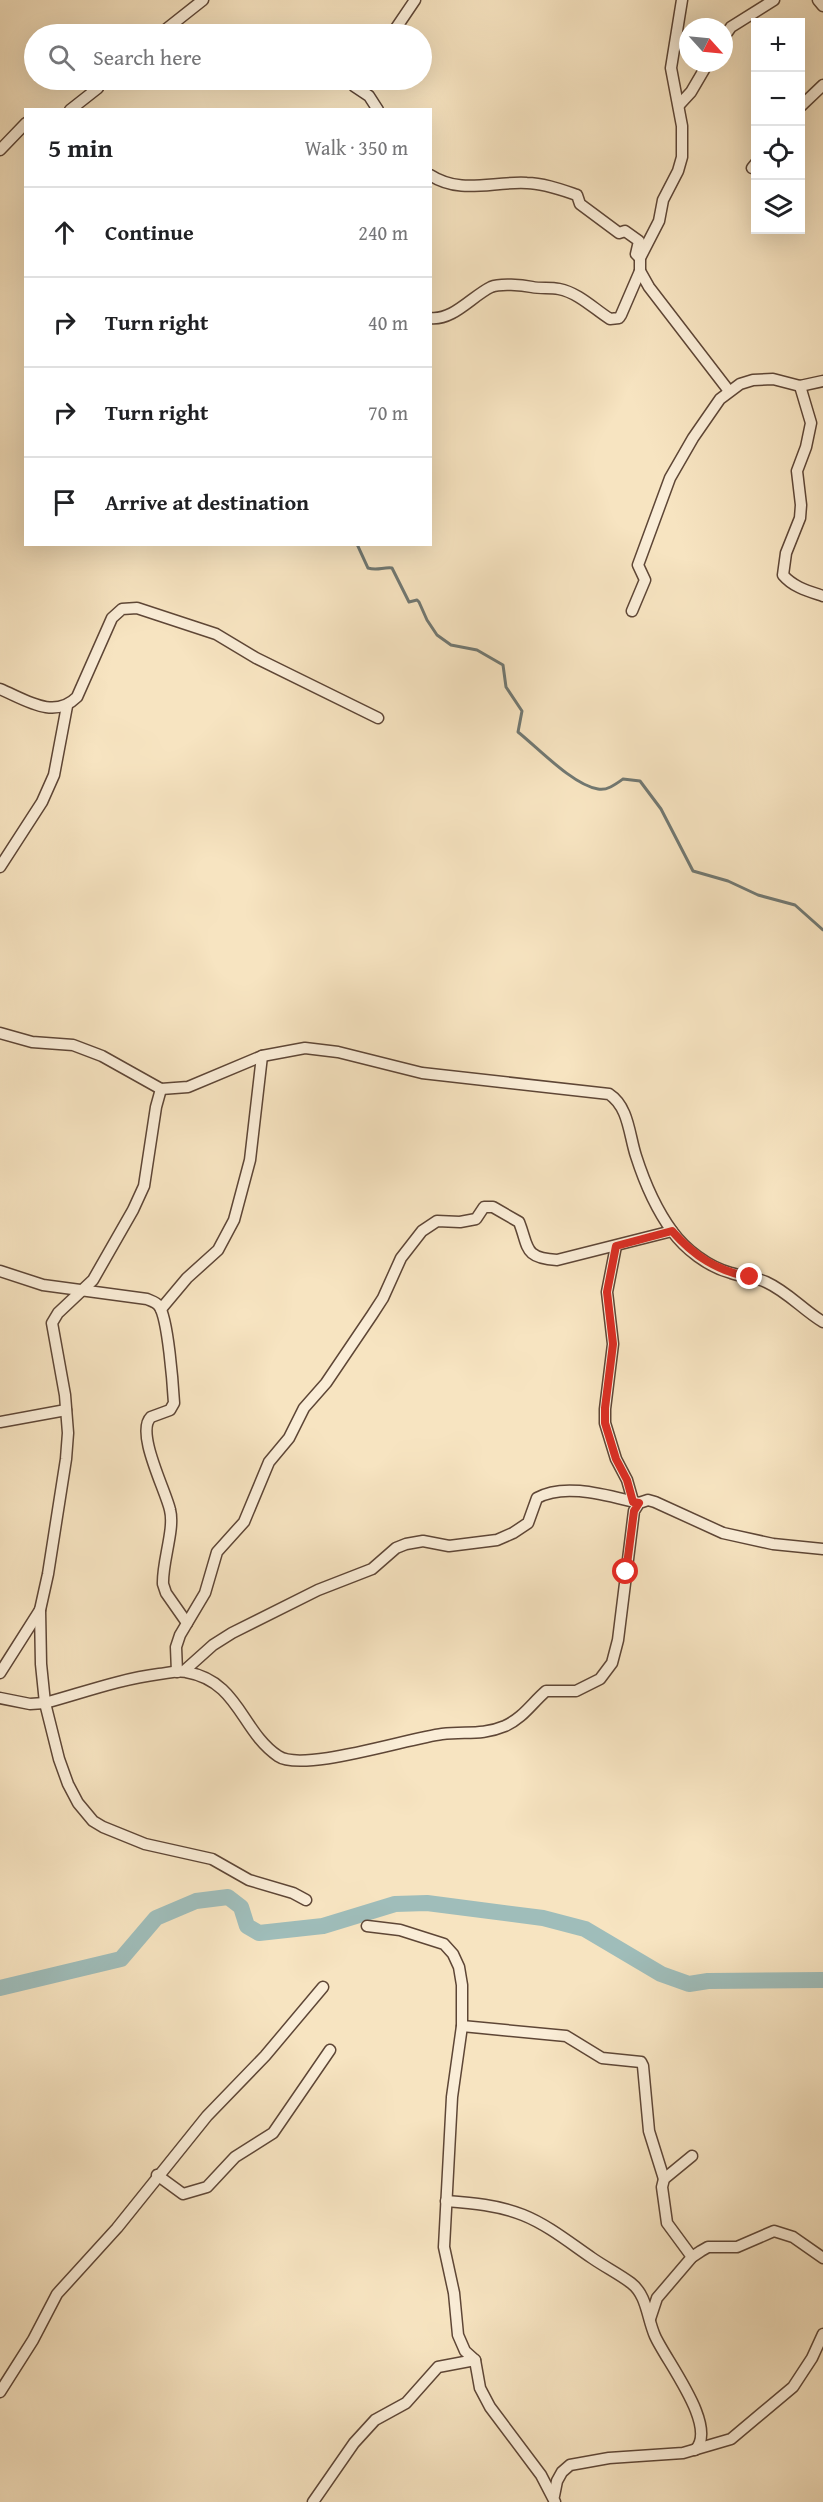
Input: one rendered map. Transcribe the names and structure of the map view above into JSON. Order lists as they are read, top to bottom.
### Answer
{
  "north": "bottom right",
  "page": {
    "map_buttons": ["+", "−"],
    "search": "Search here",
    "heading": ["5 min", "Walk · 350 m"],
    "list": [
      ["Continue", "240 m"],
      ["Turn right", "40 m"],
      ["Turn right", "70 m"],
      "Arrive at destination"
    ]
  }
}
